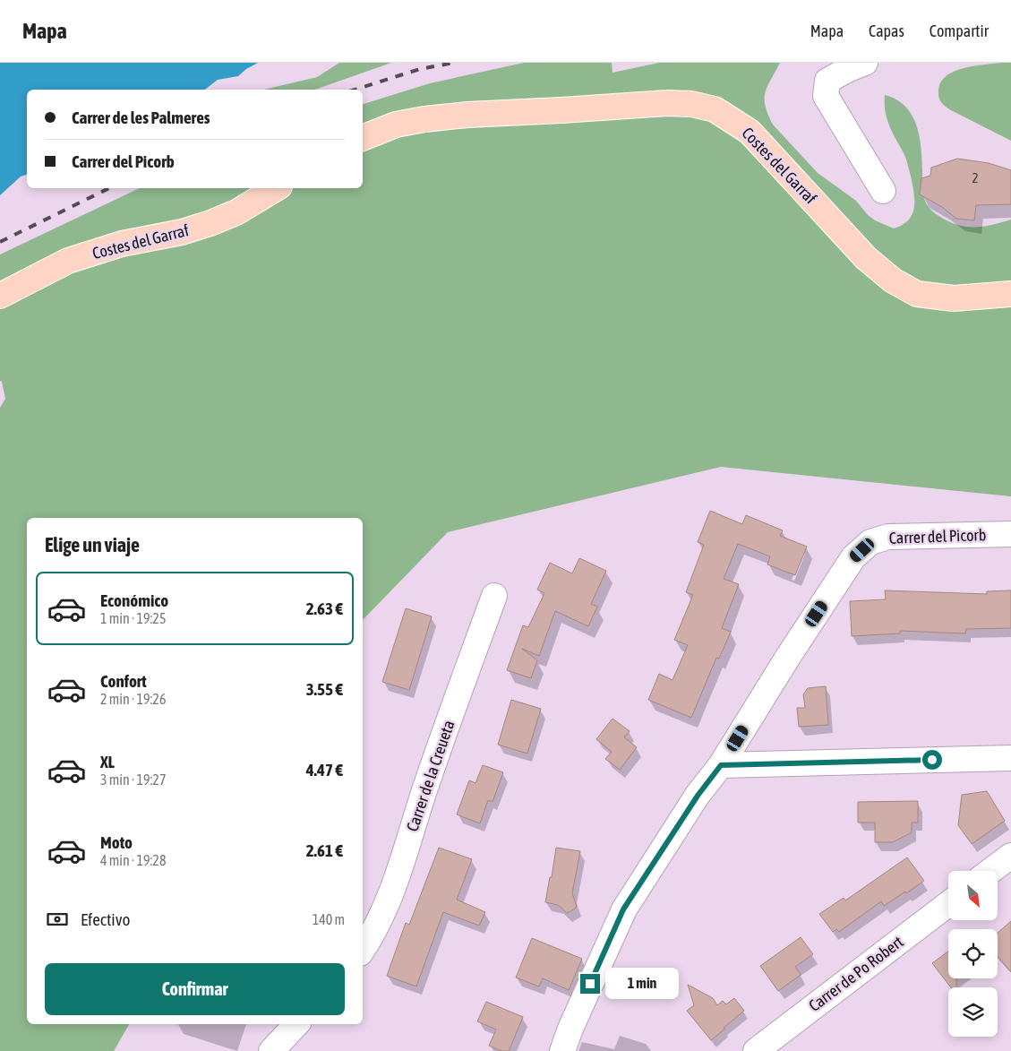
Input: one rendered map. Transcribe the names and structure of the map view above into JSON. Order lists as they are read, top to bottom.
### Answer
{
  "streets": {
    "main road": ["Costes del Garraf"],
    "street": ["Carrer del Picorb", "Carrer de la Creueta", "Carrer de Po Robert"]
  },
  "house_numbers": ["2"],
  "north": "bottom right",
  "page": {
    "header": "Mapa",
    "nav": ["Mapa", "Capas", "Compartir"],
    "banner": ["Carrer de les Palmeres", "Carrer del Picorb"],
    "heading": "Elige un viaje",
    "list": [
      {
        "name": "Económico",
        "note": "1 min · 19:25",
        "value": "2.63 €"
      },
      {
        "name": "Confort",
        "note": "2 min · 19:26",
        "value": "3.55 €"
      },
      {
        "name": "XL",
        "note": "3 min · 19:27",
        "value": "4.47 €"
      },
      {
        "name": "Moto",
        "note": "4 min · 19:28",
        "value": "2.61 €"
      }
    ],
    "pay": ["Efectivo", "140 m"],
    "buttons": "Confirmar",
    "bubble": "1 min"
  }
}
